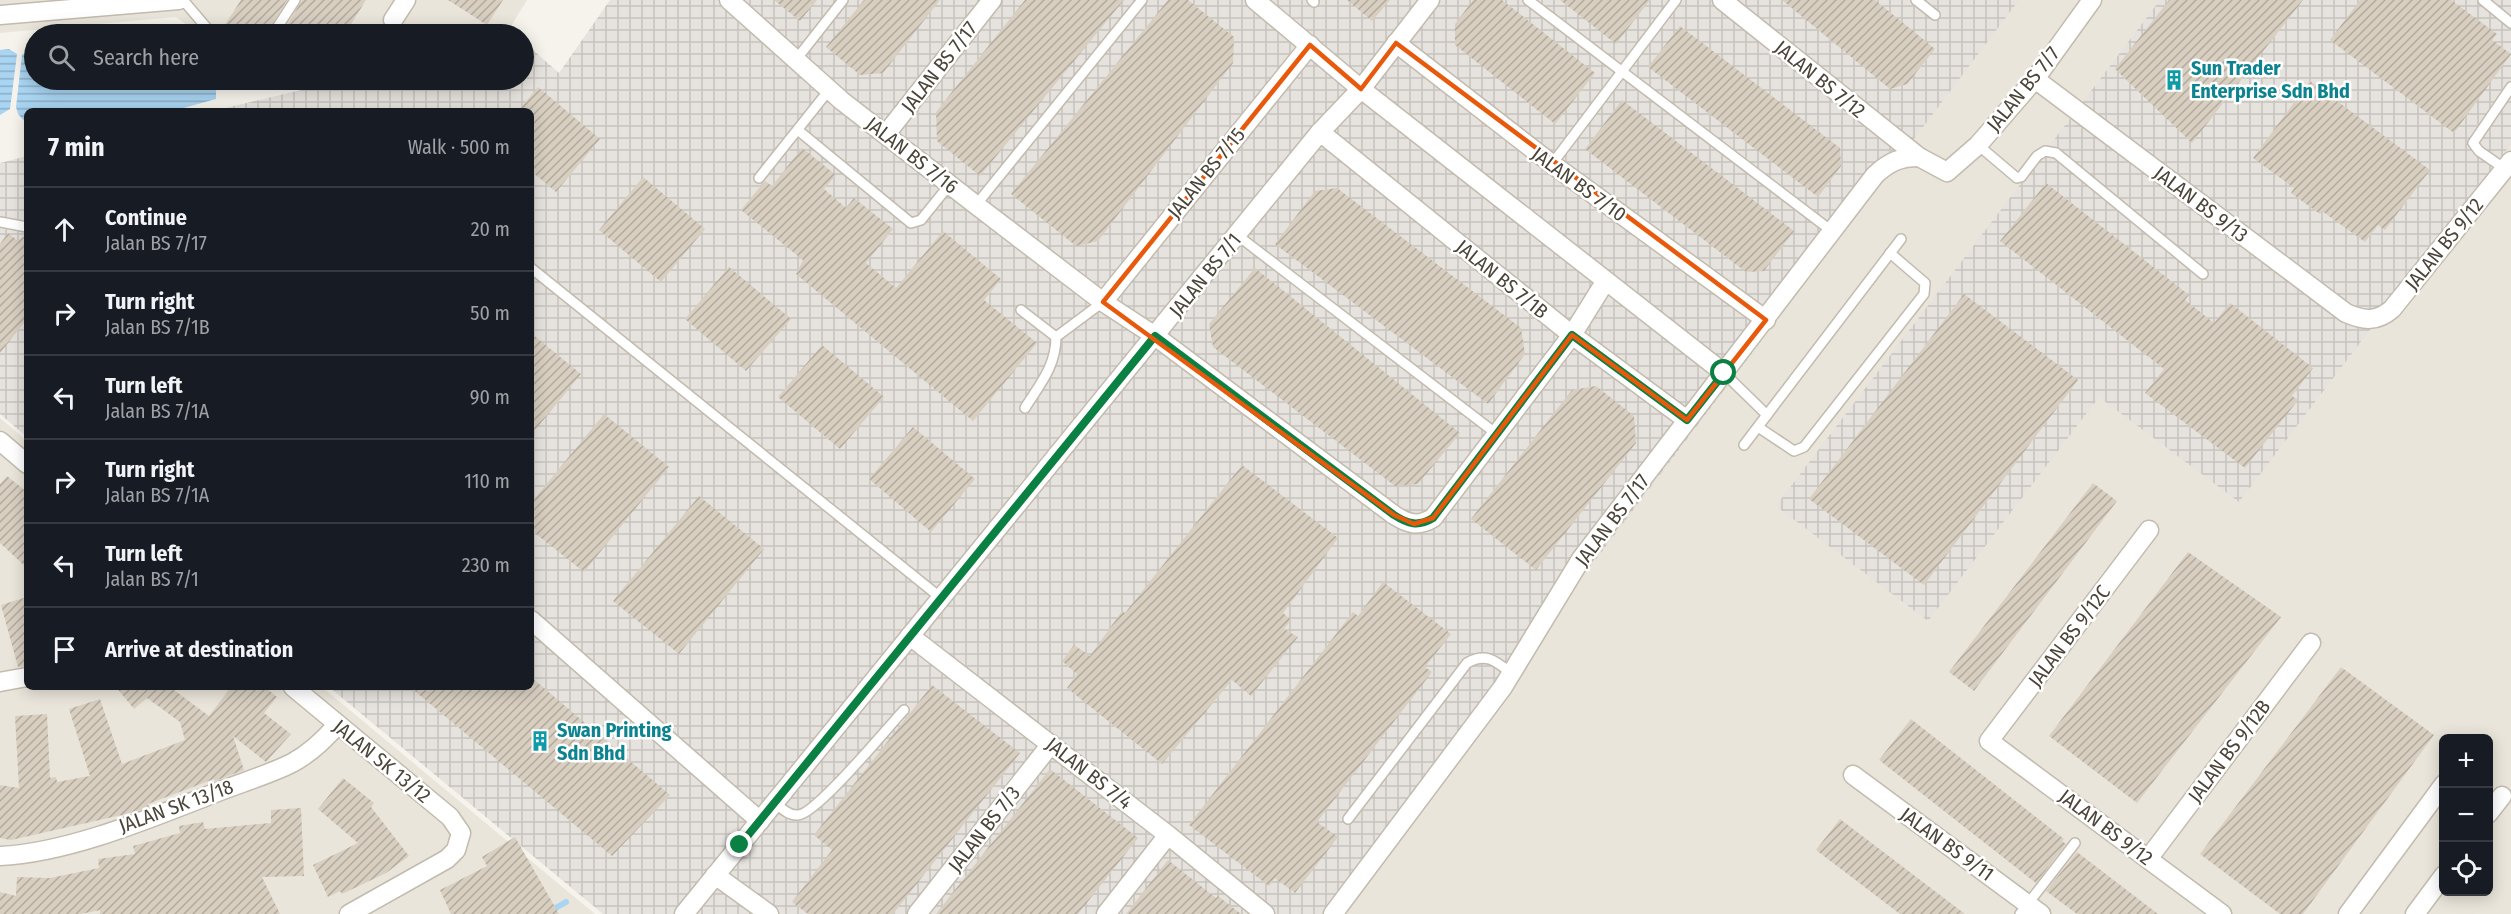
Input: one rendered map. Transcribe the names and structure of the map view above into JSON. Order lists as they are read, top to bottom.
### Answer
{
  "streets": {
    "street": [
      "JALAN BS 7/17",
      "JALAN BS 7/12",
      "JALAN BS 7/7",
      "JALAN BS 7/16",
      "JALAN BS 7/15",
      "JALAN BS 7/10",
      "JALAN BS 9/13",
      "JALAN BS 9/12",
      "JALAN BS 7/1",
      "JALAN BS 7/1B",
      "JALAN BS 9/12C",
      "JALAN BS 9/12B",
      "JALAN SK 13/12",
      "JALAN BS 7/4",
      "JALAN SK 13/18",
      "JALAN BS 7/3",
      "JALAN BS 9/11"
    ]
  },
  "crossings": [
    ["JALAN BS 7/17", "JALAN BS 7/12"],
    ["JALAN BS 7/17", "JALAN BS 7/16"],
    ["JALAN BS 7/17", "JALAN BS 7/10"],
    ["JALAN BS 7/17", "JALAN BS 7/1B"],
    ["JALAN BS 7/12", "JALAN BS 7/7"],
    ["JALAN BS 7/7", "JALAN BS 9/13"],
    ["JALAN BS 7/16", "JALAN BS 7/15"],
    ["JALAN BS 7/16", "JALAN BS 7/1"],
    ["JALAN BS 7/10", "JALAN BS 7/1"],
    ["JALAN BS 9/13", "JALAN BS 9/12"],
    ["JALAN BS 9/12", "JALAN BS 9/12C"],
    ["JALAN BS 9/12", "JALAN BS 9/12B"],
    ["JALAN BS 7/1", "JALAN BS 7/1B"],
    ["JALAN BS 7/1", "JALAN BS 7/4"],
    ["JALAN SK 13/12", "JALAN SK 13/18"],
    ["JALAN BS 7/4", "JALAN BS 7/3"]
  ],
  "places": {
    "building": ["Sun Trader Enterprise Sdn Bhd", "Swan Printing Sdn Bhd"]
  },
  "page": {
    "search": "Search here",
    "heading": ["7 min", "Walk · 500 m"],
    "list": [
      ["Continue", "Jalan BS 7/17", "20 m"],
      ["Turn right", "Jalan BS 7/1B", "50 m"],
      ["Turn left", "Jalan BS 7/1A", "90 m"],
      ["Turn right", "Jalan BS 7/1A", "110 m"],
      ["Turn left", "Jalan BS 7/1", "230 m"],
      "Arrive at destination"
    ],
    "map_buttons": ["+", "−"]
  }
}
